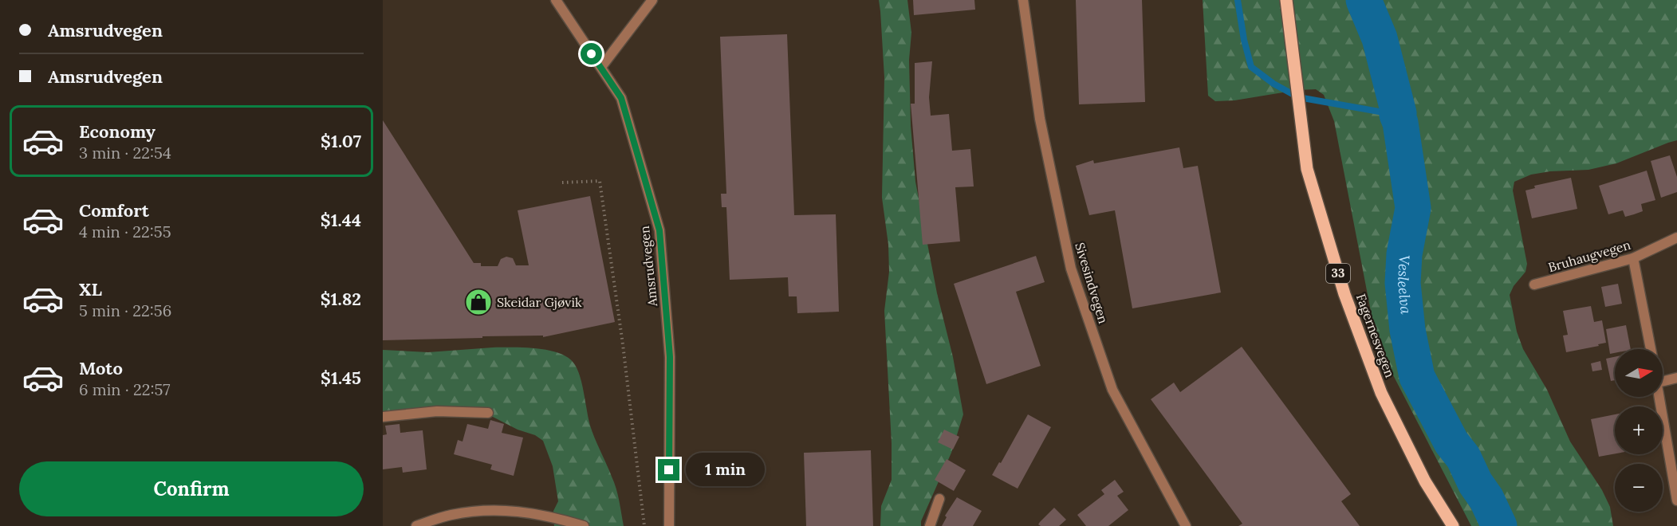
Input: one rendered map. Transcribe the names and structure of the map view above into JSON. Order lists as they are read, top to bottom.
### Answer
{
  "streets": {
    "main road": ["33", "Fagernesvegen"],
    "street": ["Bruhaugvegen", "Amsrudvegen", "Sivesindvegen"]
  },
  "water": ["Vesleelva"],
  "places": {
    "shop": ["Skeidar Gjøvik"]
  },
  "north": "right",
  "page": {
    "banner": ["Amsrudvegen", "Amsrudvegen"],
    "list": [
      {
        "name": "Economy",
        "note": "3 min · 22:54",
        "value": "$1.07"
      },
      {
        "name": "Comfort",
        "note": "4 min · 22:55",
        "value": "$1.44"
      },
      {
        "name": "XL",
        "note": "5 min · 22:56",
        "value": "$1.82"
      },
      {
        "name": "Moto",
        "note": "6 min · 22:57",
        "value": "$1.45"
      }
    ],
    "map_buttons": ["+", "−"],
    "buttons": "Confirm",
    "bubble": "1 min"
  }
}
